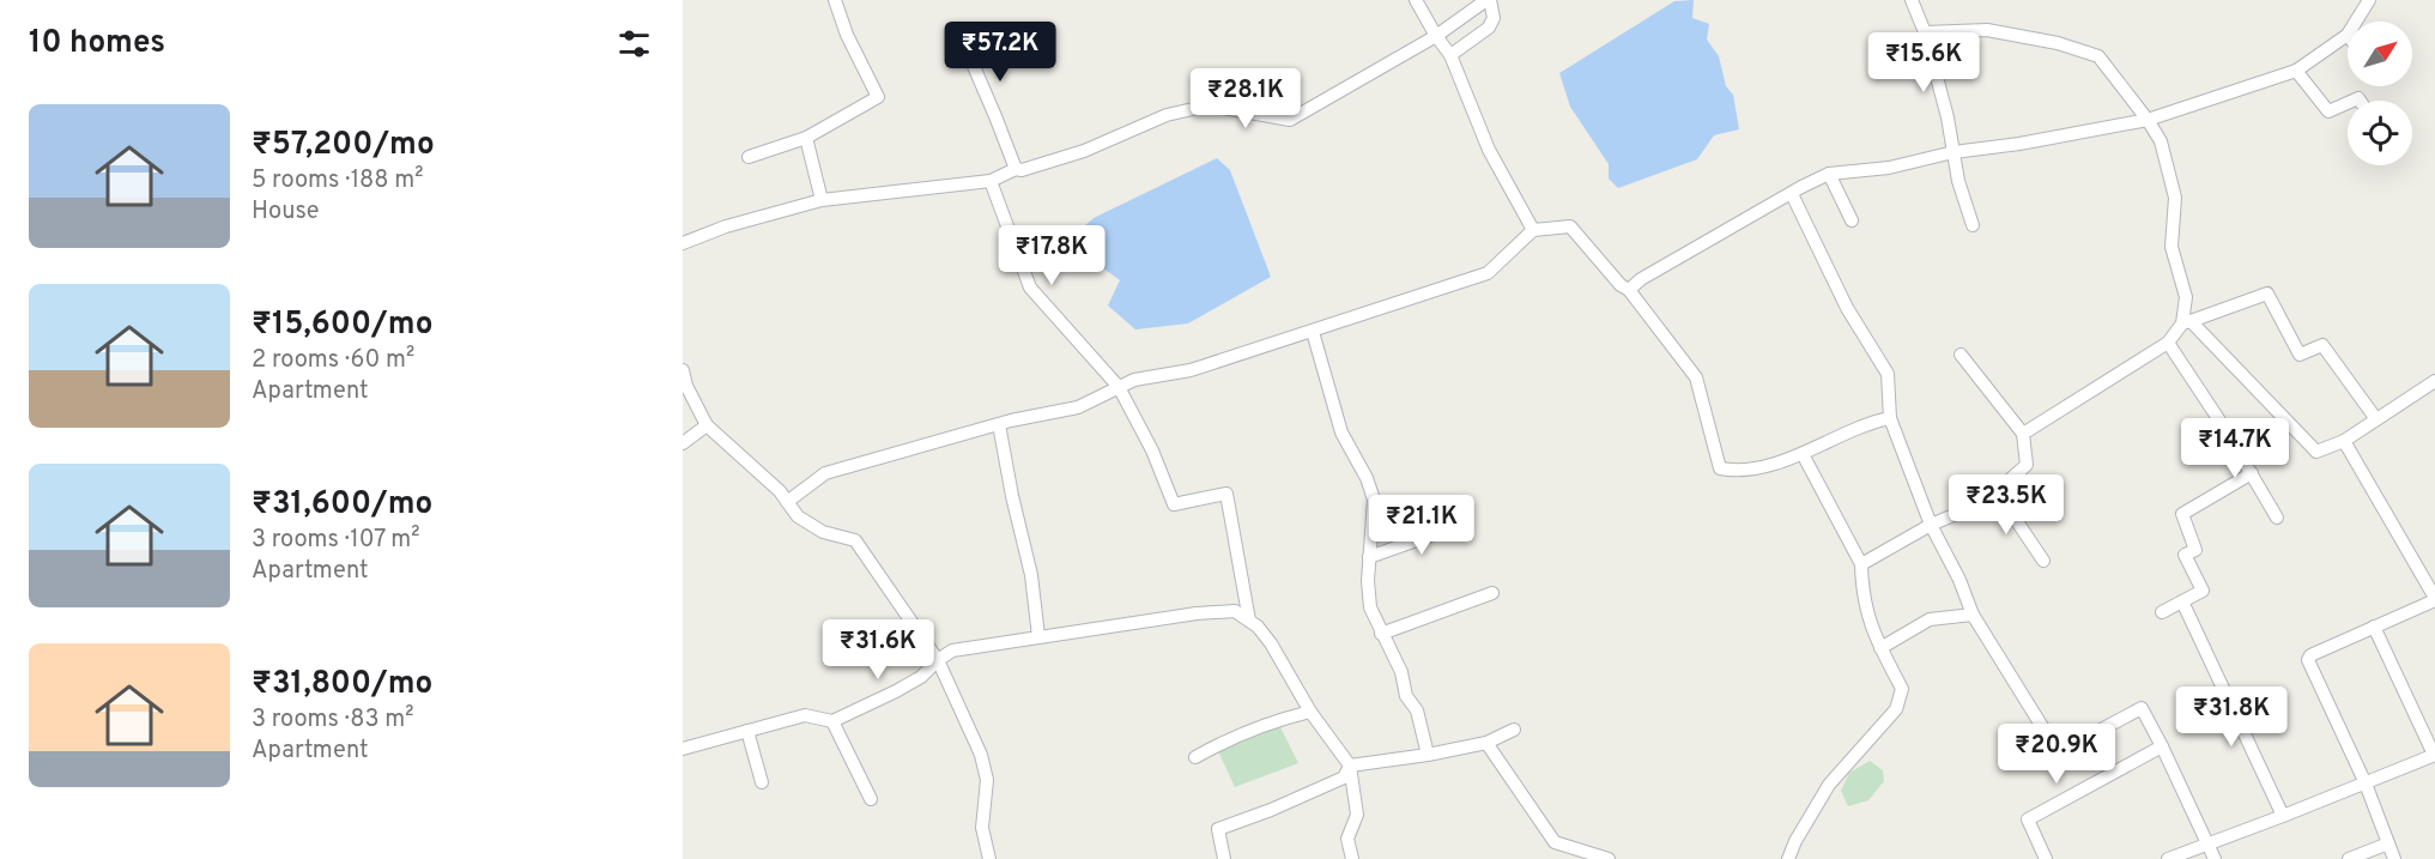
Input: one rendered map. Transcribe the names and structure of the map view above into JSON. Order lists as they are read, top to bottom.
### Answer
{
  "north": "top right",
  "page": {
    "heading": "10 homes",
    "price": [
      "₹57.2K",
      "₹15.6K",
      "₹28.1K",
      "₹17.8K",
      "₹14.7K",
      "₹23.5K",
      "₹21.1K",
      "₹31.6K",
      "₹31.8K",
      "₹20.9K"
    ],
    "list": [
      {
        "name": "₹57,200/mo",
        "note": "5 rooms · 188 m² · House"
      },
      {
        "name": "₹15,600/mo",
        "note": "2 rooms · 60 m² · Apartment"
      },
      {
        "name": "₹31,600/mo",
        "note": "3 rooms · 107 m² · Apartment"
      },
      {
        "name": "₹31,800/mo",
        "note": "3 rooms · 83 m² · Apartment"
      }
    ]
  }
}
